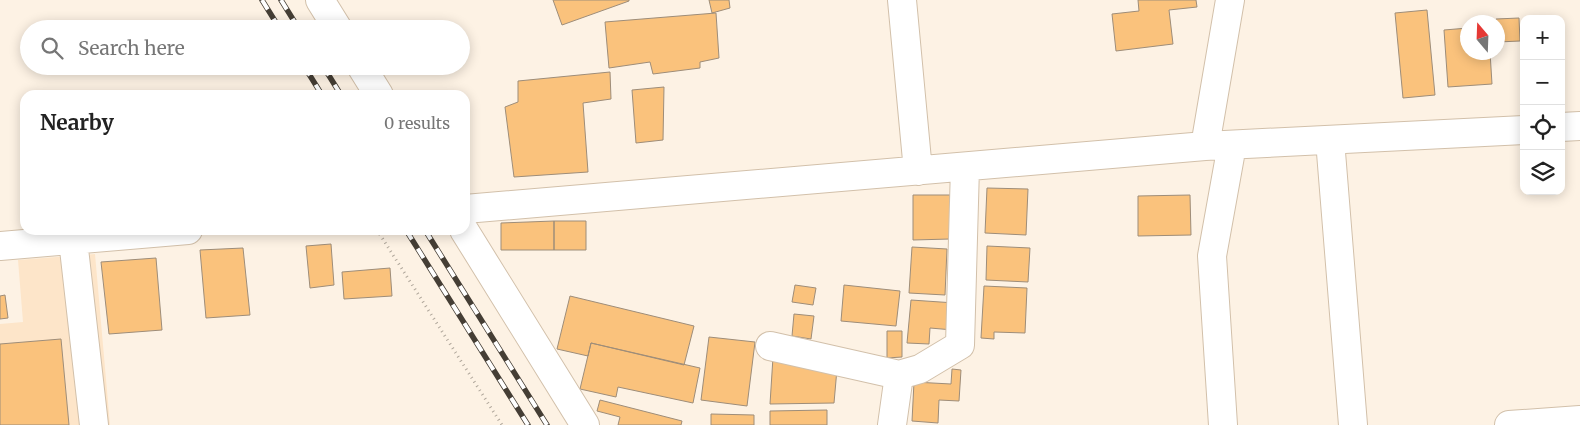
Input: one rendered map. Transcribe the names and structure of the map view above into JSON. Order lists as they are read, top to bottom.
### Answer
{
  "north": "top",
  "page": {
    "map_buttons": ["+", "−"],
    "search": "Search here",
    "heading": ["Nearby", "0 results"]
  }
}
